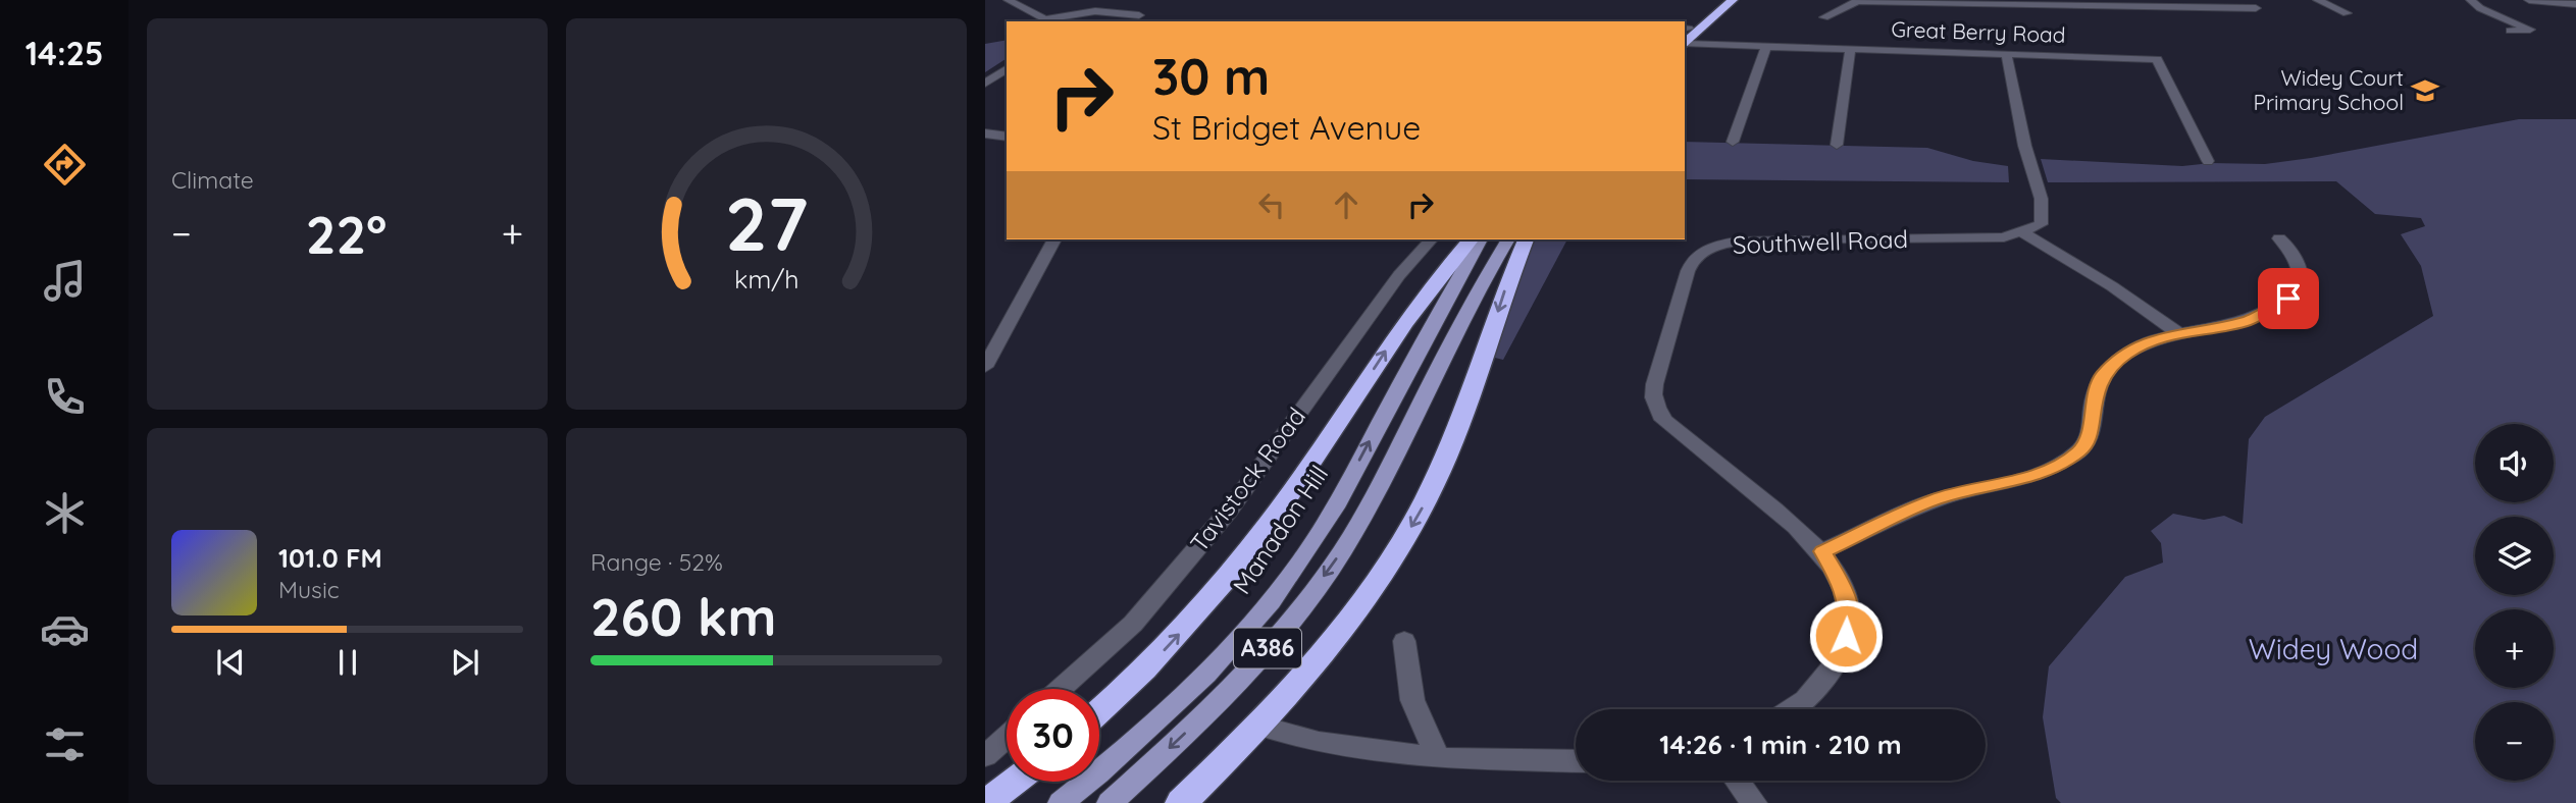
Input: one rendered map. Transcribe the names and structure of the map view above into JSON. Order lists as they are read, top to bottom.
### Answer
{
  "streets": {
    "main road": ["Manadon Hill", "A386"],
    "street": ["Great Berry Road", "Southwell Road", "Tavistock Road"]
  },
  "parks": ["Widey Wood"],
  "places": {
    "school or university": ["Widey Court Primary School"]
  },
  "page": {
    "tabs": "14:25",
    "tile": [
      "Climate",
      ["Range · 52%", "260 km"]
    ],
    "turn": ["30 m", "St Bridget Avenue"],
    "heat": ["−", "22°", "+"],
    "map_buttons": ["+", "−"],
    "song": ["101.0 FM", "Music"],
    "limit": "30",
    "trip": "14:26 · 1 min · 210 m",
    "gauge": ["27", "km/h"]
  }
}
